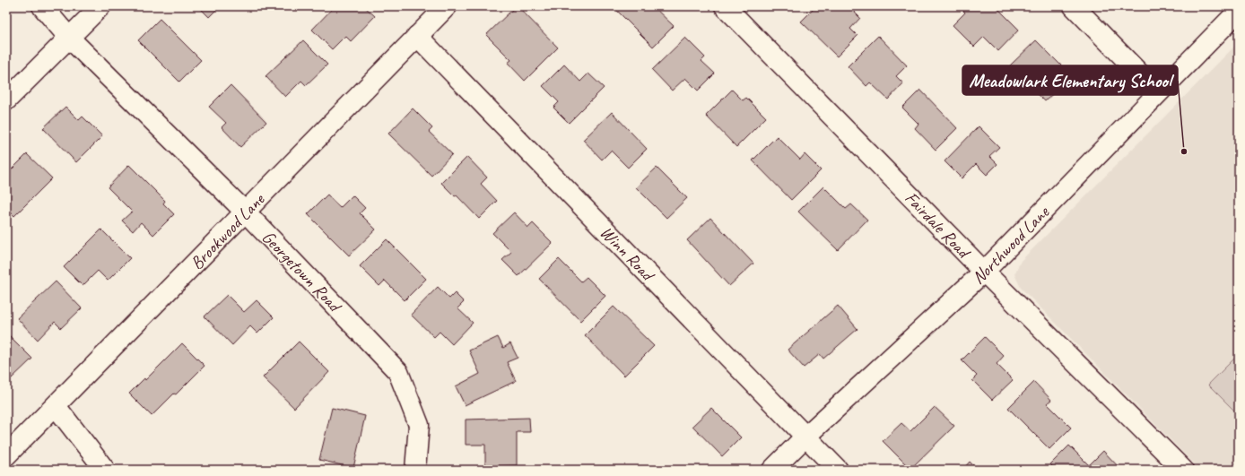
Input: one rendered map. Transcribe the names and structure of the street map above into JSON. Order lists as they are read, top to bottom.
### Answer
{
  "streets": {
    "street": [
      "Fairdale Road",
      "Brookwood Lane",
      "Northwood Lane",
      "Winn Road",
      "Georgetown Road"
    ]
  },
  "crossings": [
    ["Fairdale Road", "Northwood Lane"],
    ["Brookwood Lane", "Winn Road"],
    ["Brookwood Lane", "Georgetown Road"],
    ["Northwood Lane", "Winn Road"]
  ],
  "places": ["Meadowlark Elementary School"]
}
